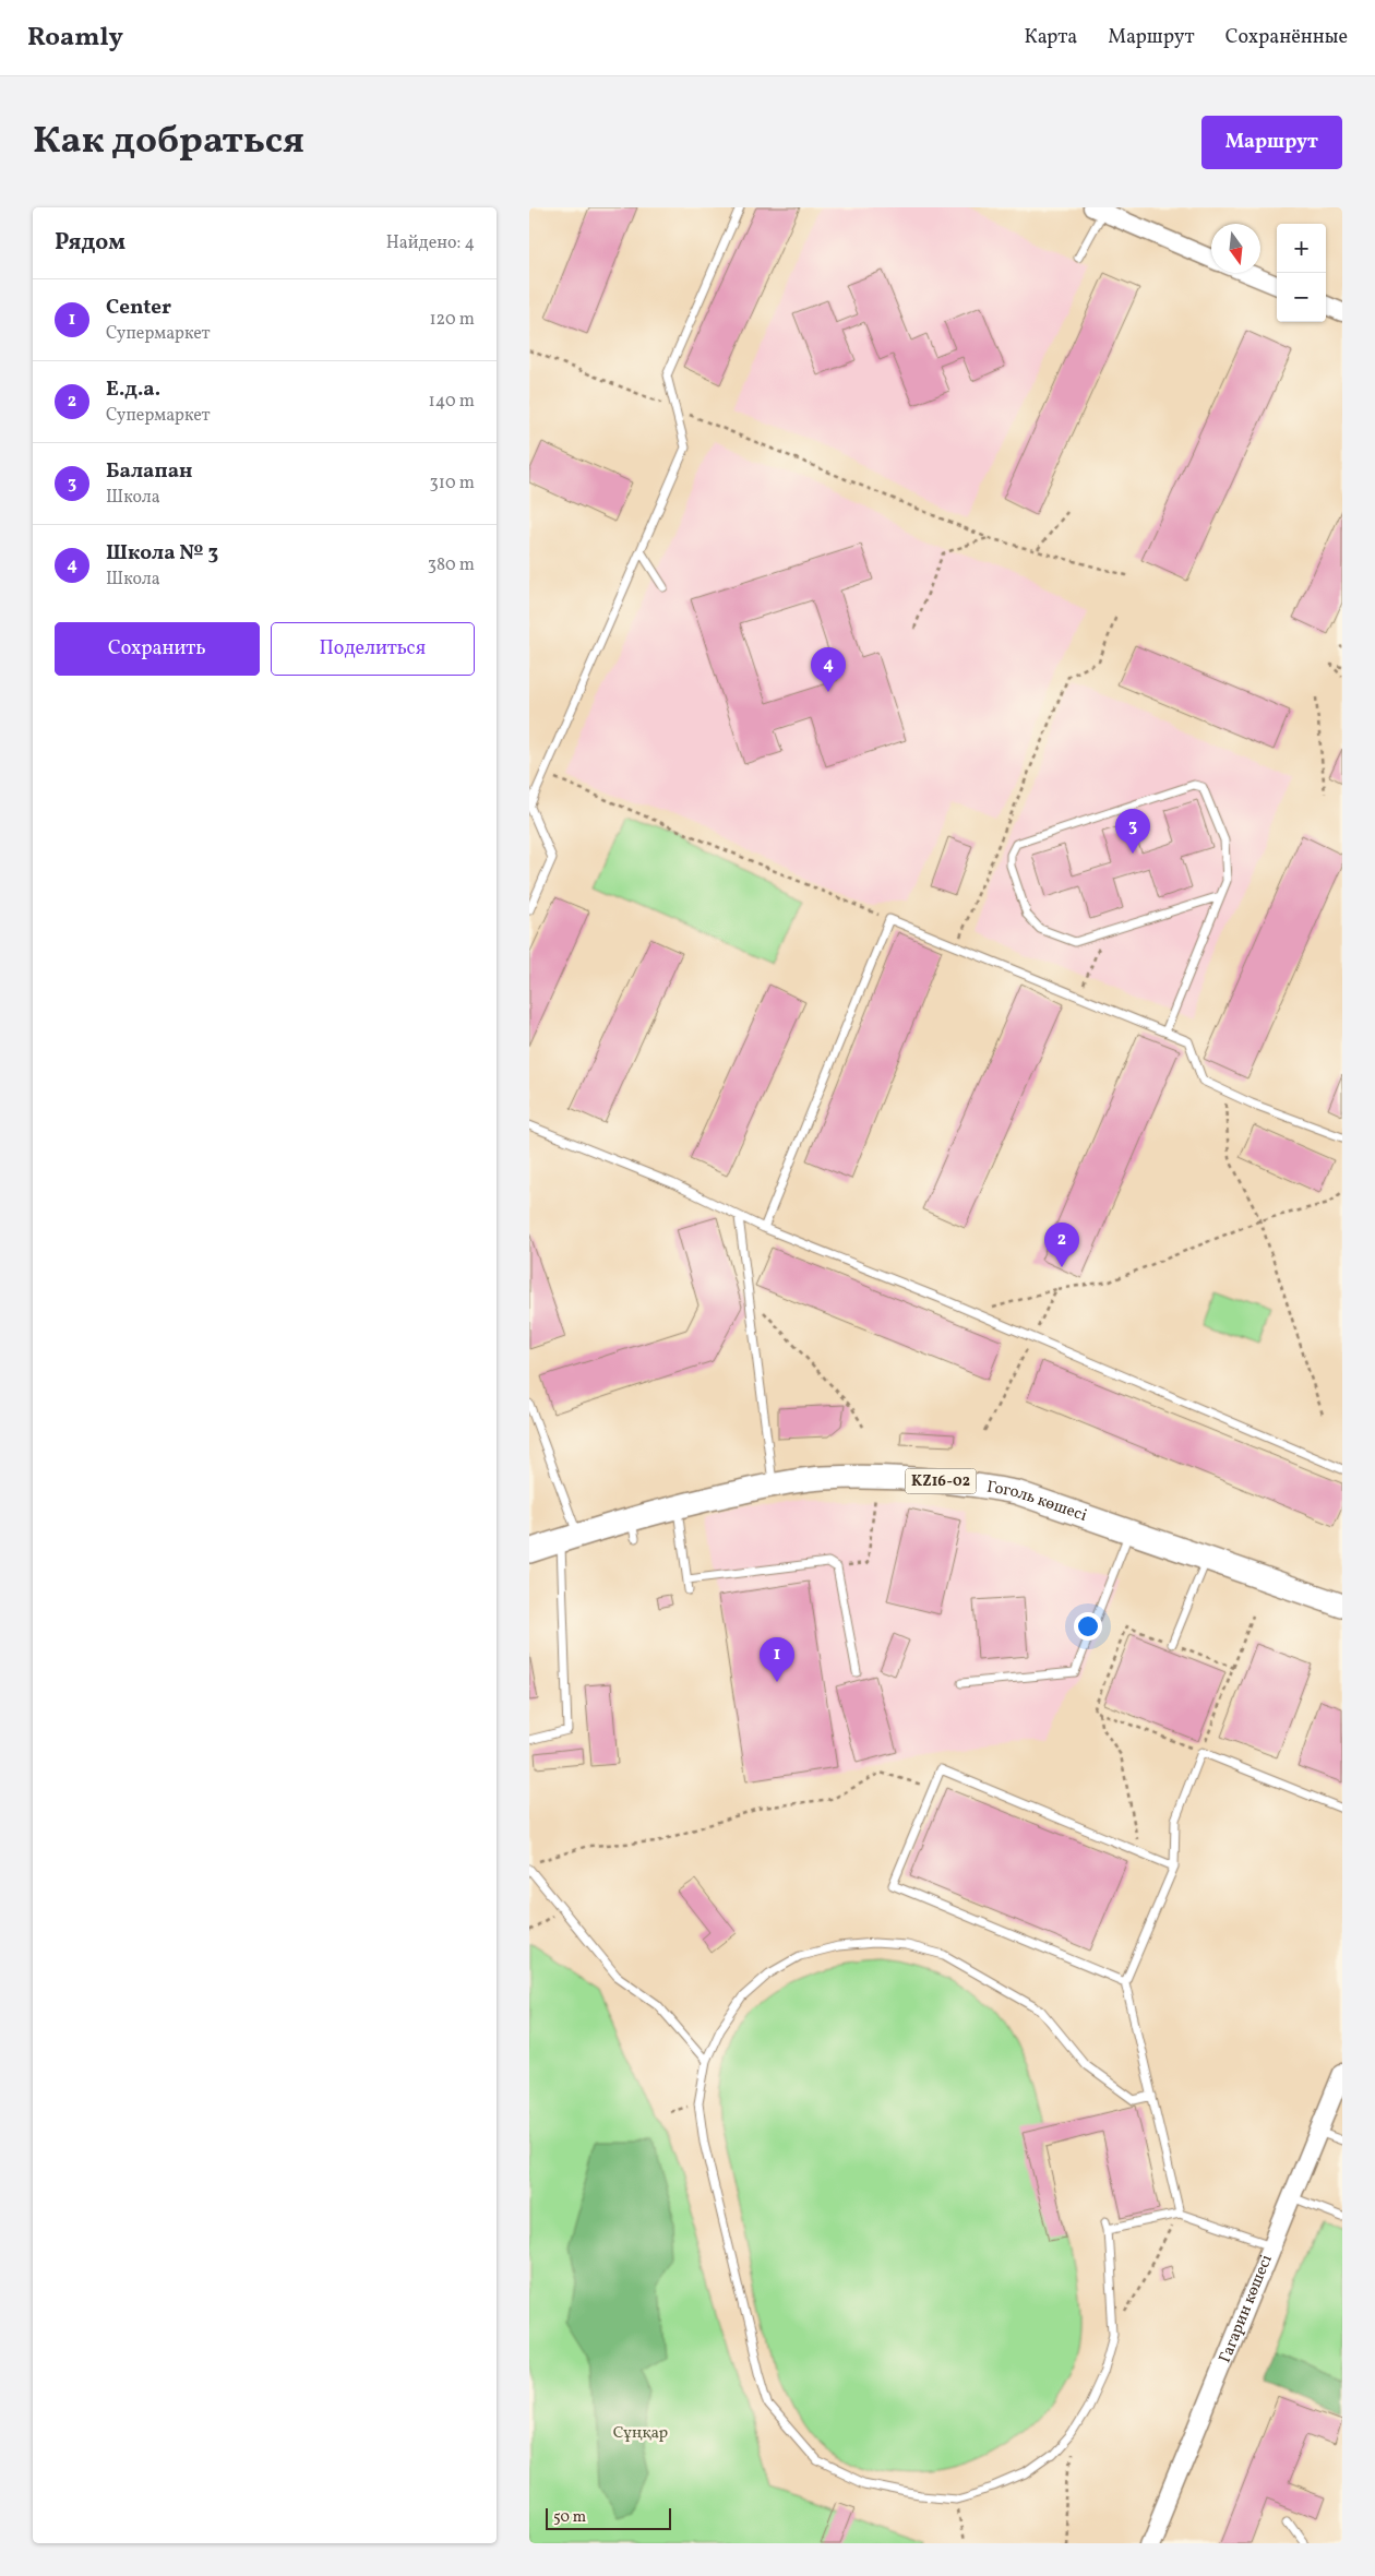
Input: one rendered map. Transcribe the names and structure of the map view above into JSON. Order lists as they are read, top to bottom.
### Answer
{
  "streets": {
    "main road": ["KZ16-02", "Гоголь көшесі"],
    "street": ["Гагарин көшесі"]
  },
  "parks": ["Сұңқар"],
  "scale_bar": "50 m",
  "north": "bottom",
  "page": {
    "header": "Roamly",
    "nav": ["Карта", "Маршрут", "Сохранённые"],
    "title": "Как добраться",
    "buttons": [
      "Маршрут",
      ["Сохранить", "Поделиться"]
    ],
    "heading": ["Рядом", "Найдено: 4"],
    "map_buttons": ["+", "−"],
    "list": [
      {
        "mark": "1",
        "name": "Center",
        "note": "Супермаркет",
        "value": "120 m"
      },
      {
        "mark": "2",
        "name": "Е.д.а.",
        "note": "Супермаркет",
        "value": "140 m"
      },
      {
        "mark": "3",
        "name": "Балапан",
        "note": "Школа",
        "value": "310 m"
      },
      {
        "mark": "4",
        "name": "Школа № 3",
        "note": "Школа",
        "value": "380 m"
      }
    ],
    "pins": [
      "4",
      "3",
      "2",
      "1"
    ],
    "scale": "50 m"
  }
}
